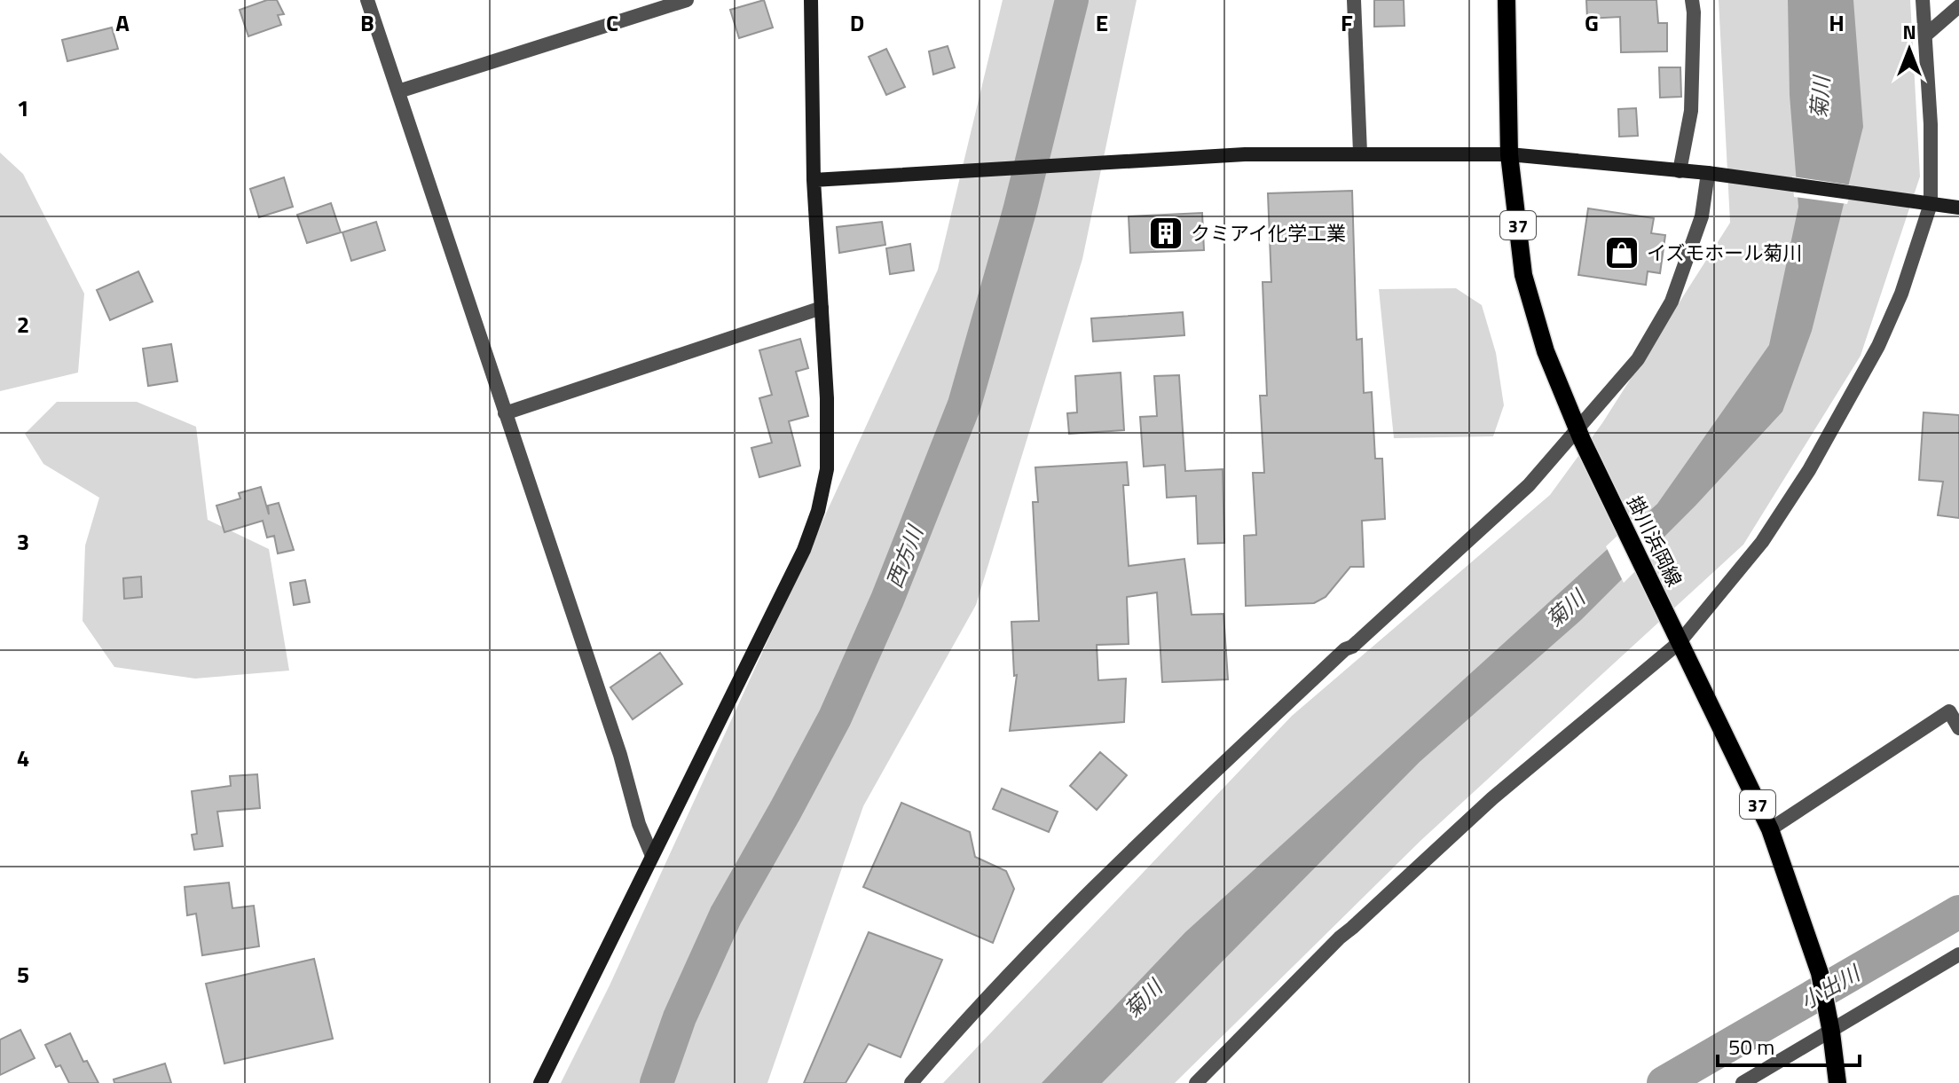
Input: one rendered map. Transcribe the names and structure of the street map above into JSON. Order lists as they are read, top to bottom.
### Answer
{
  "streets": {
    "main road": ["37", "掛川浜岡線"]
  },
  "water": ["菊川", "西方川", "小出川"],
  "places": {
    "building": ["クミアイ化学工業"],
    "shop": ["イズモホール菊川"]
  },
  "scale_bar": "50 m",
  "north": "top",
  "grid": {
    "columns": [
      "A",
      "B",
      "C",
      "D",
      "E",
      "F",
      "G",
      "H"
    ],
    "rows": [
      "1",
      "2",
      "3",
      "4",
      "5"
    ]
  }
}
